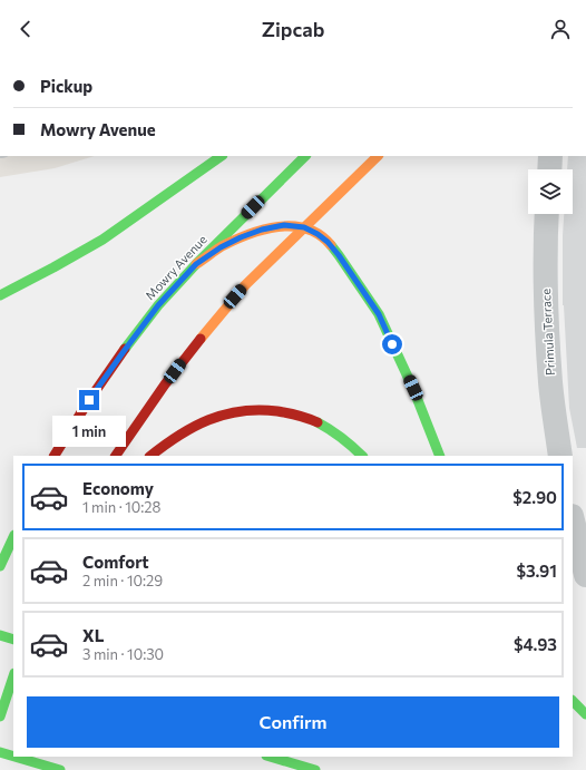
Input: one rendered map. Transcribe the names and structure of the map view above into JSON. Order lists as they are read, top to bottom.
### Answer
{
  "streets": {
    "main road": ["Mowry Avenue"],
    "street": ["Primula Terrace"]
  },
  "page": {
    "header": "Zipcab",
    "banner": ["Pickup", "Mowry Avenue"],
    "bubble": "1 min",
    "list": [
      {
        "name": "Economy",
        "note": "1 min · 10:28",
        "value": "$2.90"
      },
      {
        "name": "Comfort",
        "note": "2 min · 10:29",
        "value": "$3.91"
      },
      {
        "name": "XL",
        "note": "3 min · 10:30",
        "value": "$4.93"
      }
    ],
    "buttons": "Confirm"
  }
}
